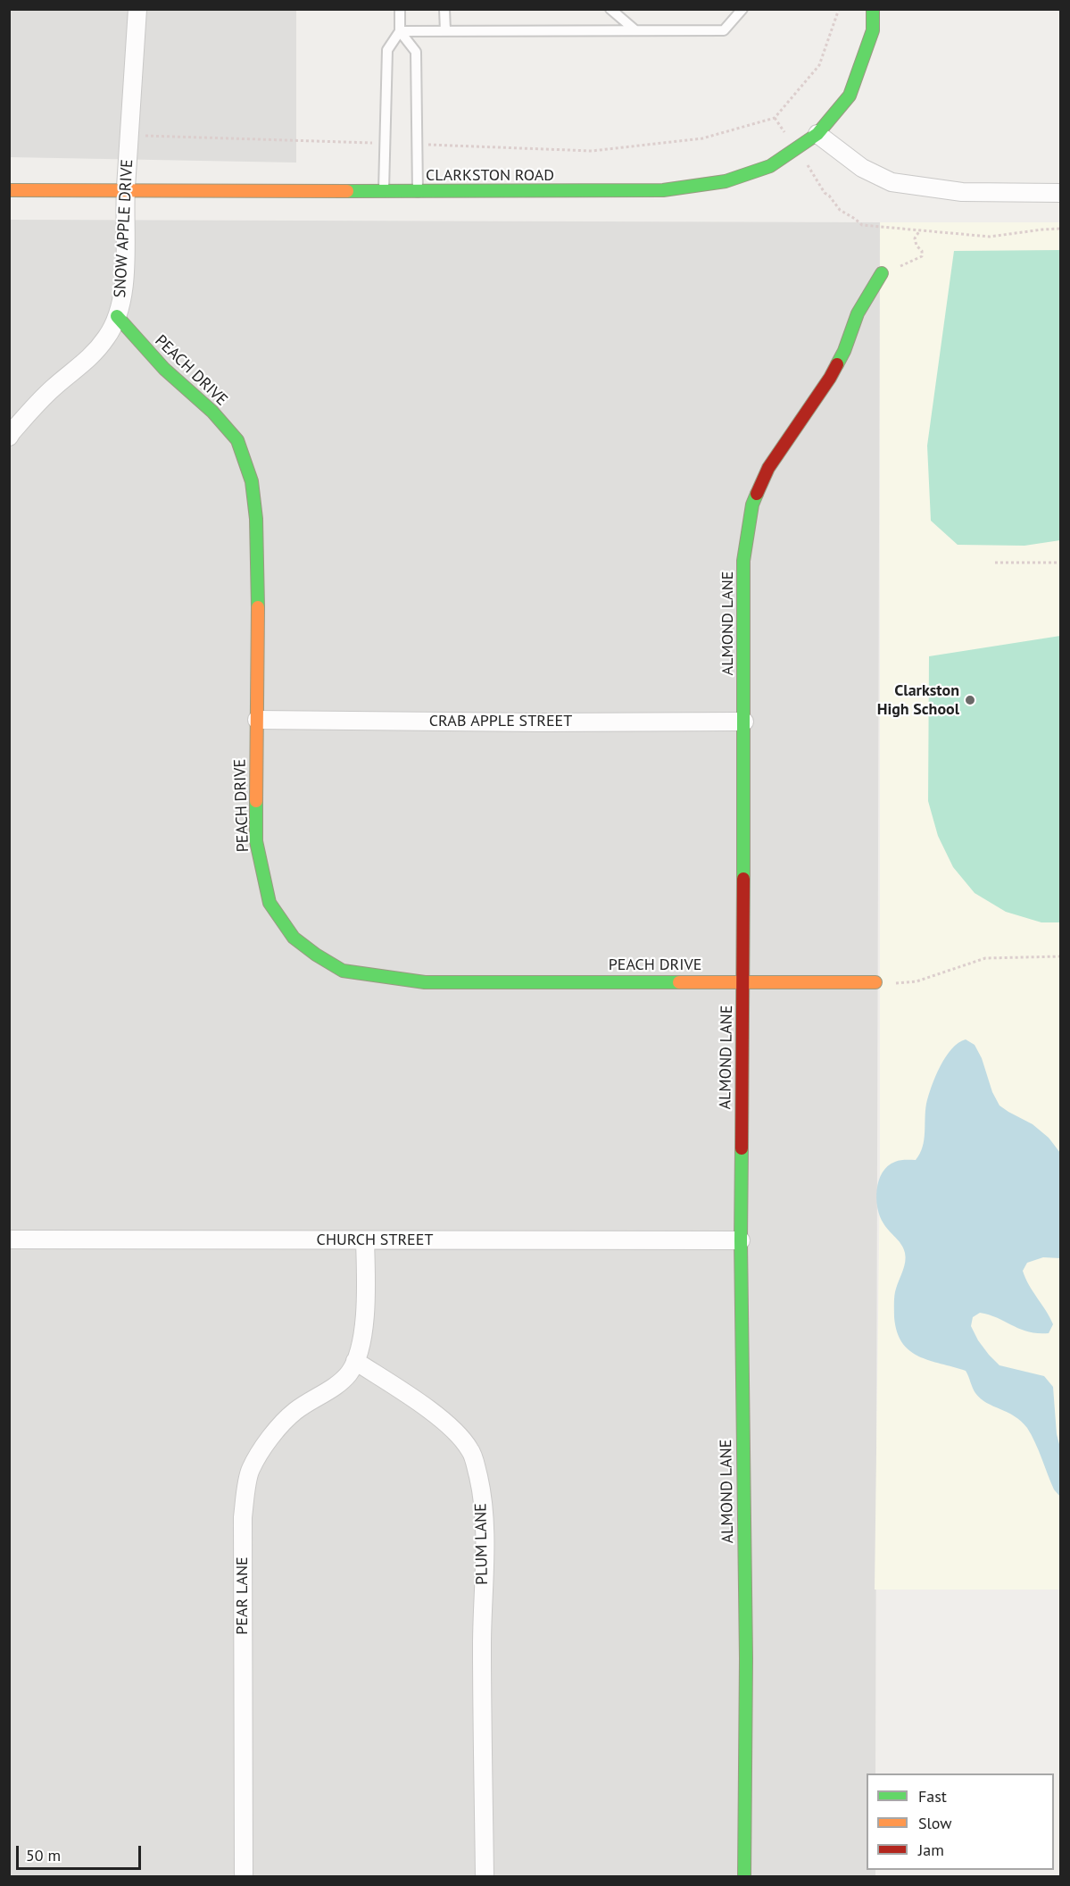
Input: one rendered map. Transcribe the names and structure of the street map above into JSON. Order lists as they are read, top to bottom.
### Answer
{
  "streets": {
    "street": [
      "CLARKSTON ROAD",
      "SNOW APPLE DRIVE",
      "PEACH DRIVE",
      "ALMOND LANE",
      "CRAB APPLE STREET",
      "CHURCH STREET",
      "PLUM LANE",
      "PEAR LANE"
    ]
  },
  "crossings": [
    ["CLARKSTON ROAD", "SNOW APPLE DRIVE"],
    ["SNOW APPLE DRIVE", "PEACH DRIVE"],
    ["PEACH DRIVE", "ALMOND LANE"],
    ["PEACH DRIVE", "CRAB APPLE STREET"],
    ["ALMOND LANE", "CRAB APPLE STREET"],
    ["ALMOND LANE", "CHURCH STREET"],
    ["PLUM LANE", "PEAR LANE"]
  ],
  "places": ["Clarkston High School"],
  "legend": ["Fast", "Slow", "Jam"],
  "scale_bar": "50 m"
}
